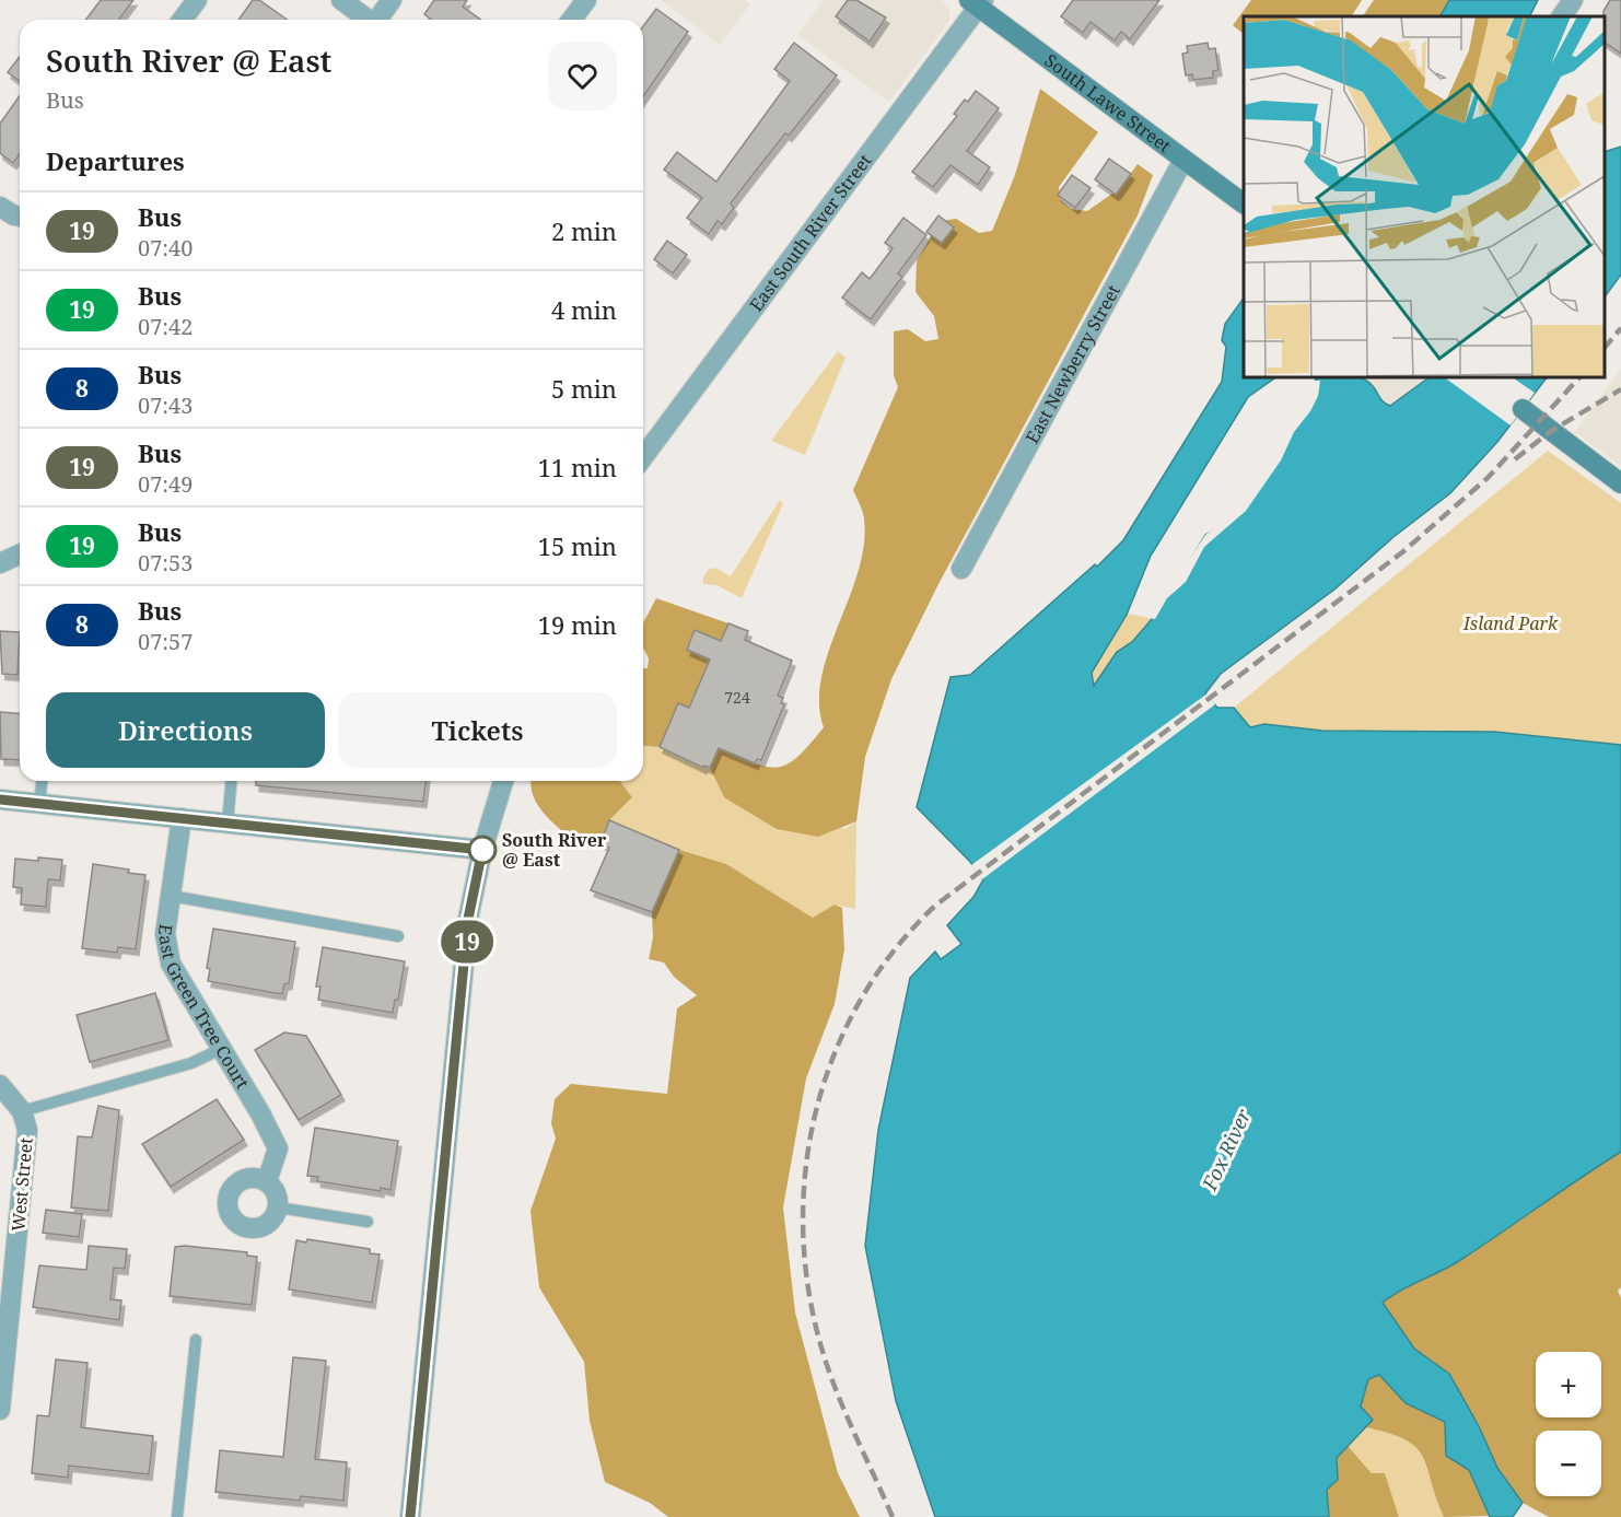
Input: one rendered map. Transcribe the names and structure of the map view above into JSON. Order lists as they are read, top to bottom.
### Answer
{
  "streets": {
    "main road": ["South Lawe Street"],
    "street": [
      "East South River Street",
      "East Newberry Street",
      "East Green Tree Court",
      "West Street"
    ]
  },
  "crossings": [
    ["South Lawe Street", "East South River Street"],
    ["South Lawe Street", "East Newberry Street"]
  ],
  "water": ["Fox River"],
  "parks": ["Island Park"],
  "places": ["South River @ East"],
  "lines": ["bus line 19"],
  "house_numbers": ["724"],
  "page": {
    "on_map": "19",
    "heading": [
      ["South River @ East", "Bus"],
      "Departures"
    ],
    "list": [
      {
        "mark": "19",
        "name": "Bus",
        "note": "07:40",
        "value": "2 min"
      },
      {
        "mark": "19",
        "name": "Bus",
        "note": "07:42",
        "value": "4 min"
      },
      {
        "mark": "8",
        "name": "Bus",
        "note": "07:43",
        "value": "5 min"
      },
      {
        "mark": "19",
        "name": "Bus",
        "note": "07:49",
        "value": "11 min"
      },
      {
        "mark": "19",
        "name": "Bus",
        "note": "07:53",
        "value": "15 min"
      },
      {
        "mark": "8",
        "name": "Bus",
        "note": "07:57",
        "value": "19 min"
      }
    ],
    "buttons": ["Directions", "Tickets"],
    "map_buttons": ["+", "−"]
  }
}
